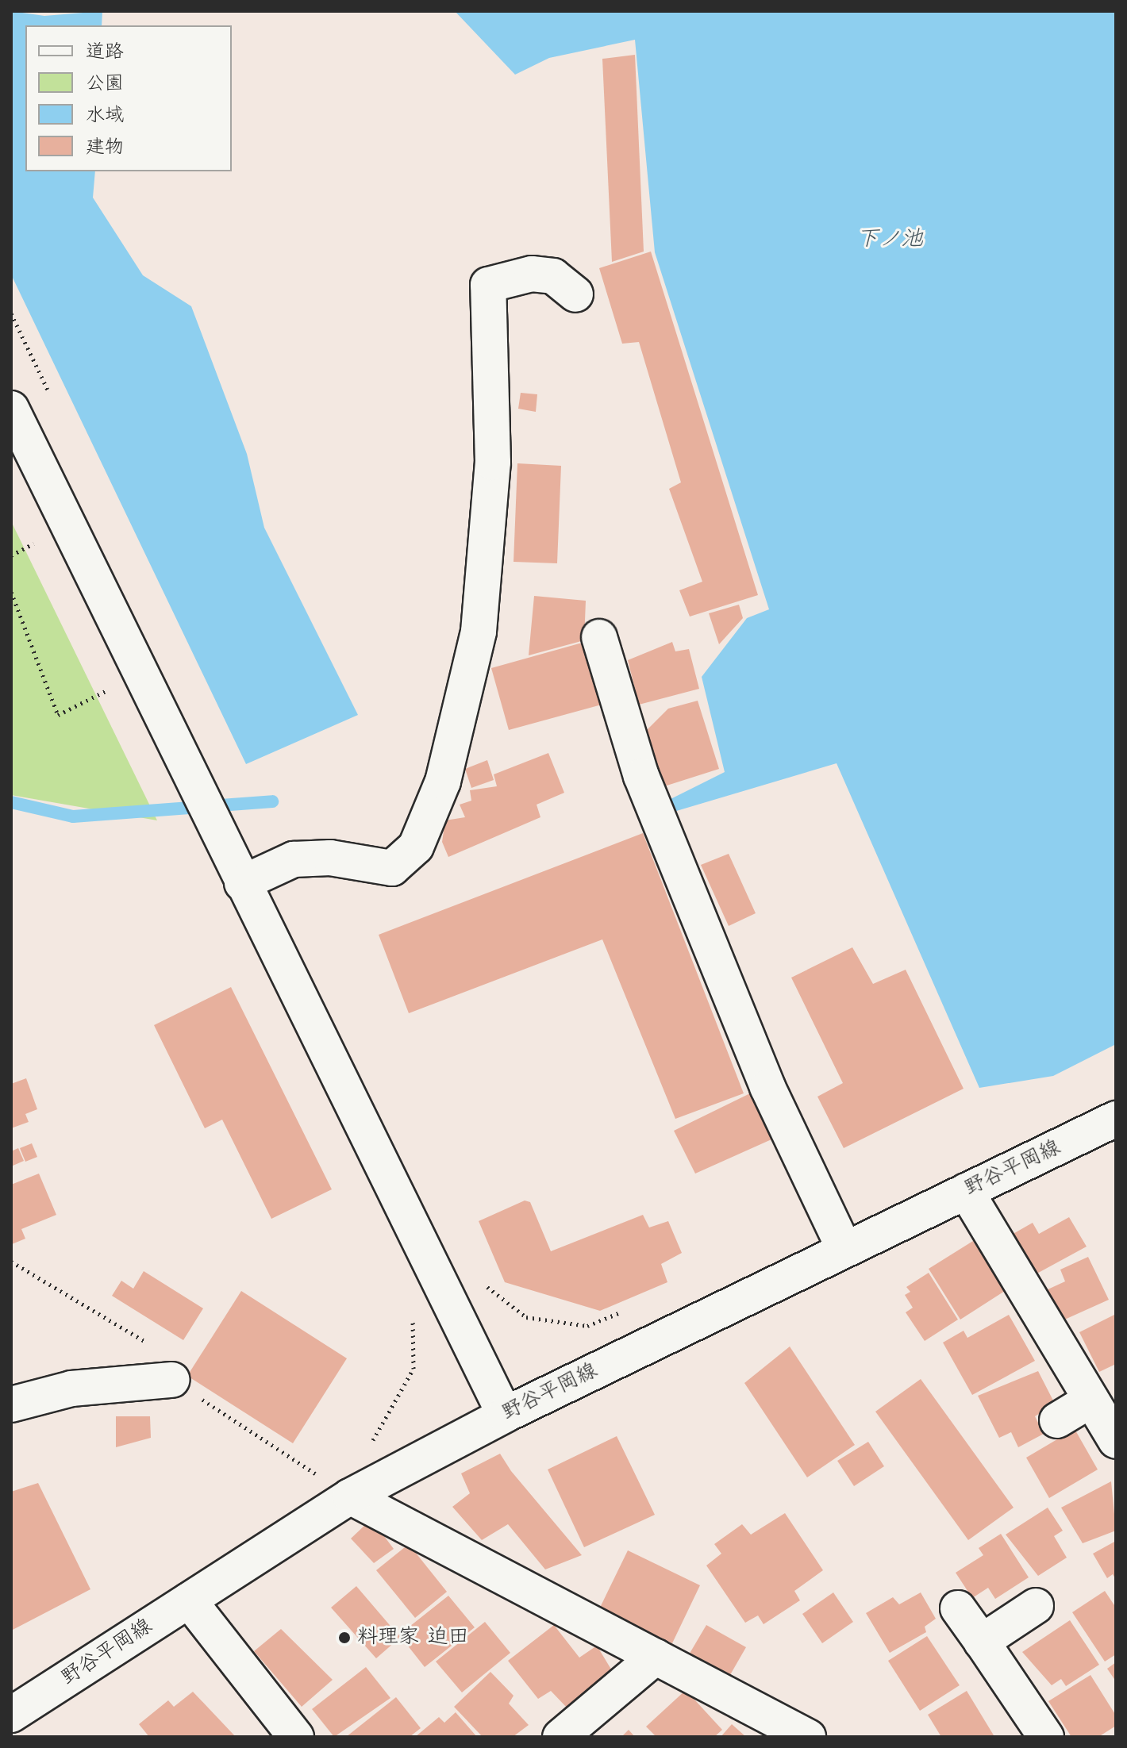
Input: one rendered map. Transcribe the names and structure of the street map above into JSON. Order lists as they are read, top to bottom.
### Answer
{
  "streets": {
    "street": ["野谷平岡線"]
  },
  "water": ["下ノ池"],
  "places": ["料理家 迫田"],
  "legend": [
    "道路",
    "公園",
    "水域",
    "建物"
  ]
}
